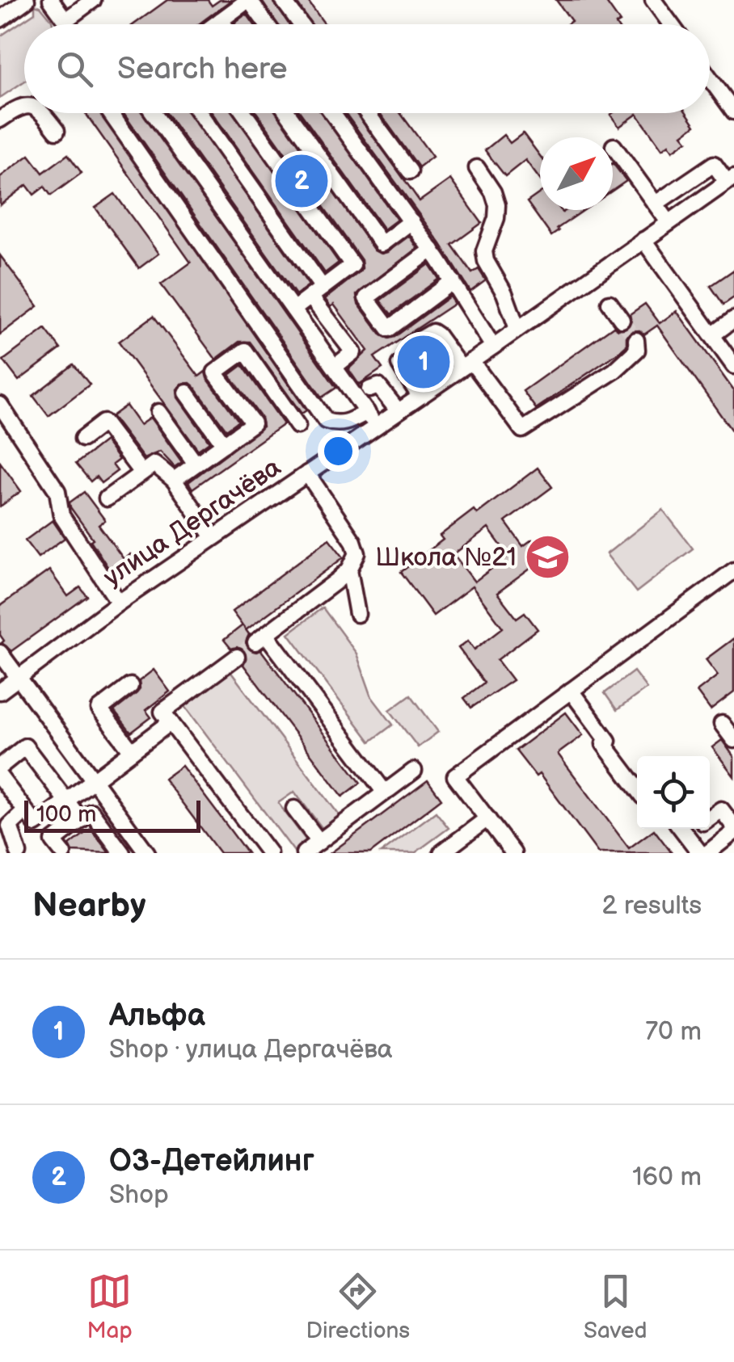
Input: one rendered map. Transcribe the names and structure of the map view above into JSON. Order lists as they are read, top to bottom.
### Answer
{
  "streets": {
    "street": ["улица Дергачёва"]
  },
  "places": {
    "school or university": ["Школа №21"]
  },
  "scale_bar": "100 m",
  "north": "top right",
  "page": {
    "search": "Search here",
    "pins": ["2", "1"],
    "scale": "100 m",
    "heading": ["Nearby", "2 results"],
    "list": [
      {
        "mark": "1",
        "name": "Альфа",
        "note": "Shop · улица Дергачёва",
        "value": "70 m"
      },
      {
        "mark": "2",
        "name": "О3-Детейлинг",
        "note": "Shop",
        "value": "160 m"
      }
    ],
    "nav": ["Map", "Directions", "Saved"]
  }
}
